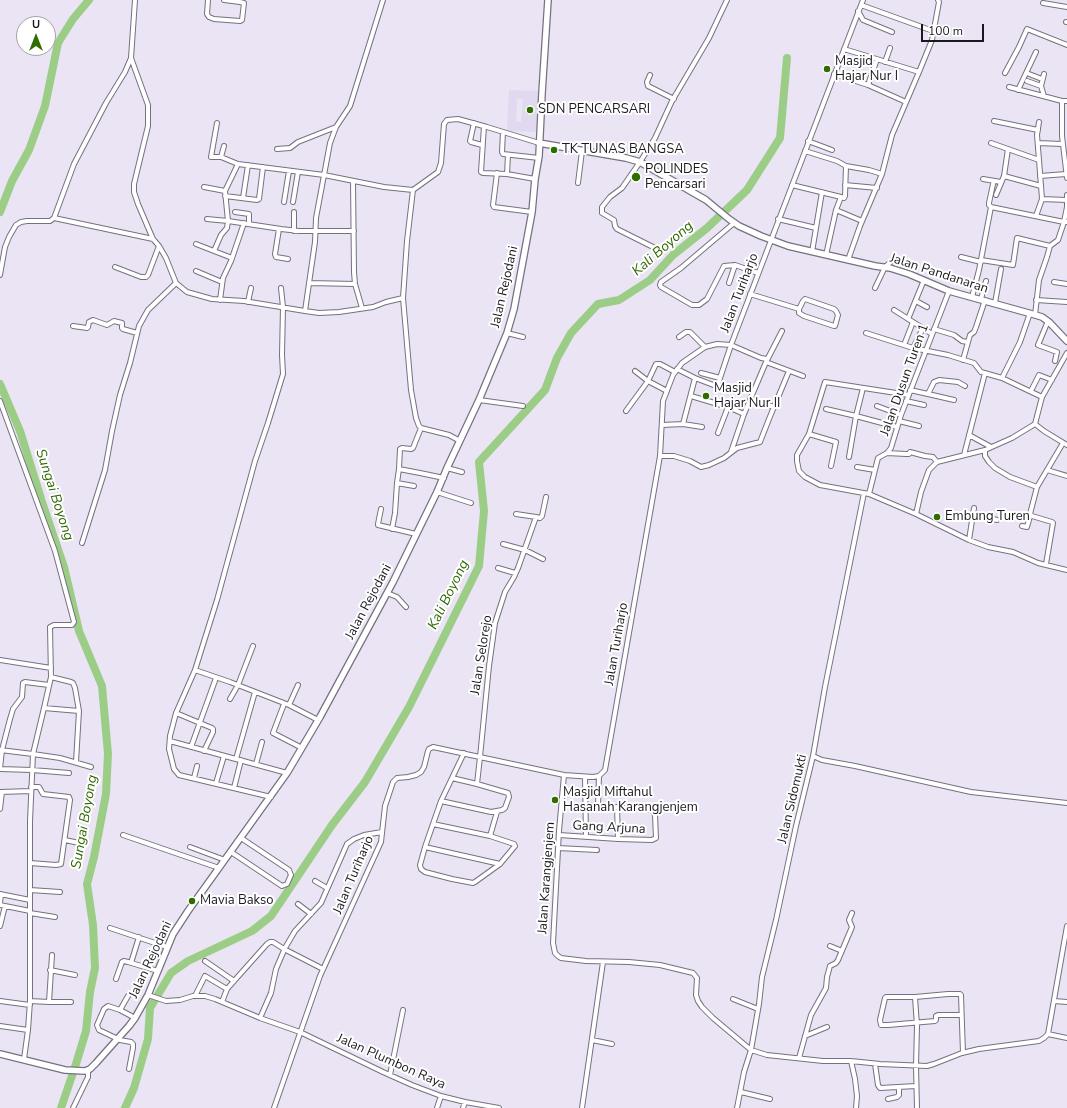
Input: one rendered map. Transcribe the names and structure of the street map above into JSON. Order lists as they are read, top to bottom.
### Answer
{
  "streets": {
    "main road": ["Jalan Pandanaran", "Jalan Rejodani"],
    "street": [
      "Jalan Turiharjo",
      "Jalan Dusun Turen 1",
      "Jalan Selorejo",
      "Jalan Sidomukti",
      "Gang Arjuna",
      "Jalan Karangjenjem",
      "Jalan Plumbon Raya"
    ]
  },
  "crossings": [
    ["Jalan Pandanaran", "Jalan Rejodani"],
    ["Jalan Pandanaran", "Jalan Turiharjo"],
    ["Jalan Pandanaran", "Jalan Dusun Turen 1"],
    ["Jalan Turiharjo", "Jalan Selorejo"],
    ["Jalan Turiharjo", "Jalan Karangjenjem"],
    ["Jalan Turiharjo", "Jalan Plumbon Raya"],
    ["Gang Arjuna", "Jalan Karangjenjem"]
  ],
  "water": ["Kali Boyong", "Sungai Boyong"],
  "places": [
    "Masjid Hajar Nur I",
    "SDN PENCARSARI",
    "TK TUNAS BANGSA",
    "POLINDES Pencarsari",
    "Masjid Hajar Nur II",
    "Embung Turen",
    "Masjid Miftahul Hasanah Karangjenjem",
    "Mavia Bakso"
  ],
  "scale_bar": "100 m",
  "north": "top"
}
